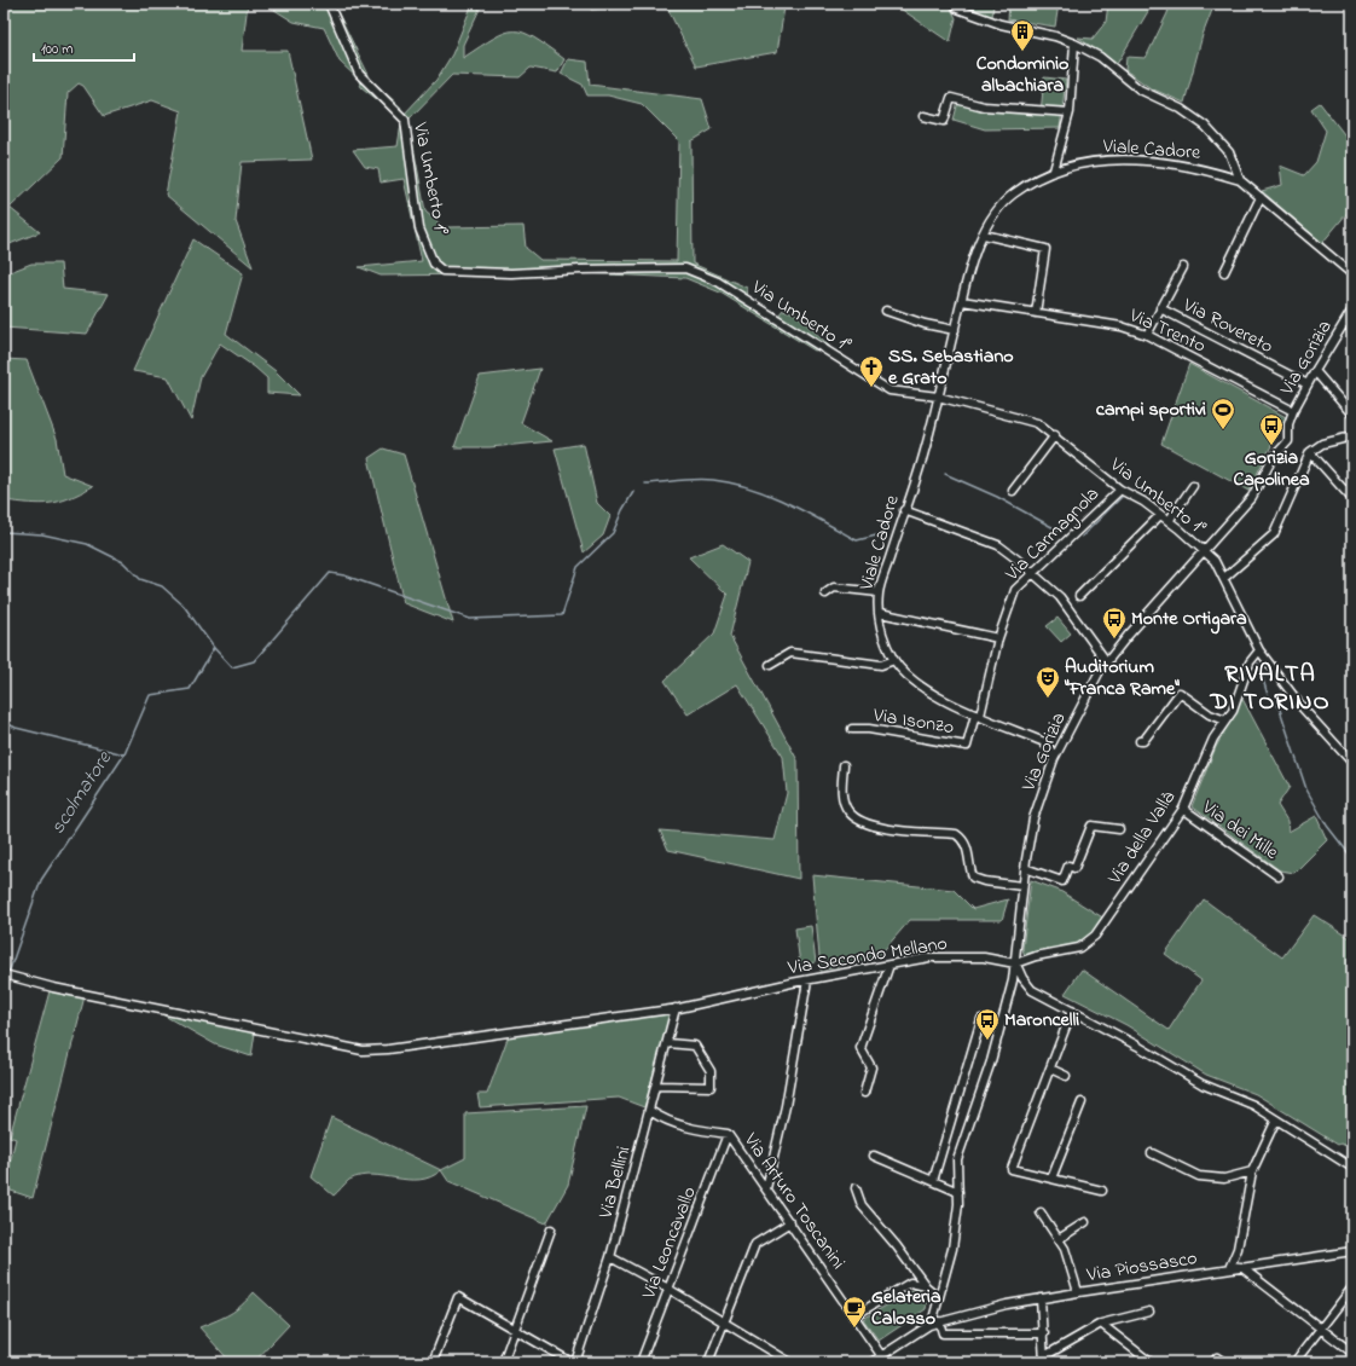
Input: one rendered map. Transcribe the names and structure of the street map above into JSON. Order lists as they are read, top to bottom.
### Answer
{
  "streets": {
    "street": [
      "Viale Cadore",
      "Via Umberto 1°",
      "Via Rovereto",
      "Via Trento",
      "Via Gorizia",
      "Via Carmagnola",
      "Via Isonzo",
      "Via dei Mille",
      "Via della Vallà",
      "Via Secondo Mellano",
      "Via Bellini",
      "Via Arturo Toscanini",
      "Via Leoncavallo",
      "Via Piossasco"
    ]
  },
  "crossings": [
    ["Viale Cadore", "Via Umberto 1°"],
    ["Viale Cadore", "Via Trento"],
    ["Viale Cadore", "Via Gorizia"],
    ["Viale Cadore", "Via Carmagnola"],
    ["Viale Cadore", "Via Isonzo"],
    ["Via Umberto 1°", "Via Gorizia"],
    ["Via Umberto 1°", "Via Carmagnola"],
    ["Via Umberto 1°", "Via della Vallà"],
    ["Via Rovereto", "Via Gorizia"],
    ["Via Trento", "Via Gorizia"],
    ["Via Gorizia", "Via della Vallà"],
    ["Via Gorizia", "Via Secondo Mellano"],
    ["Via Gorizia", "Via Piossasco"],
    ["Via Carmagnola", "Via Isonzo"],
    ["Via dei Mille", "Via della Vallà"],
    ["Via della Vallà", "Via Secondo Mellano"],
    ["Via Secondo Mellano", "Via Bellini"],
    ["Via Bellini", "Via Arturo Toscanini"],
    ["Via Arturo Toscanini", "Via Leoncavallo"],
    ["Via Arturo Toscanini", "Via Piossasco"]
  ],
  "districts": ["RIVALTA DI TORINO"],
  "water": ["scolmatore"],
  "places": {
    "building": ["Condominio albachiara"],
    "church": ["SS. Sebastiano e Grato"],
    "sports": ["campi sportivi"],
    "bus stop": ["Gorizia Capolinea", "Monte Ortigara", "Maroncelli"],
    "theatre": ["Auditorium \"Franca Rame\""],
    "cafe": ["Gelateria Calosso"]
  },
  "scale_bar": "100 m"
}
